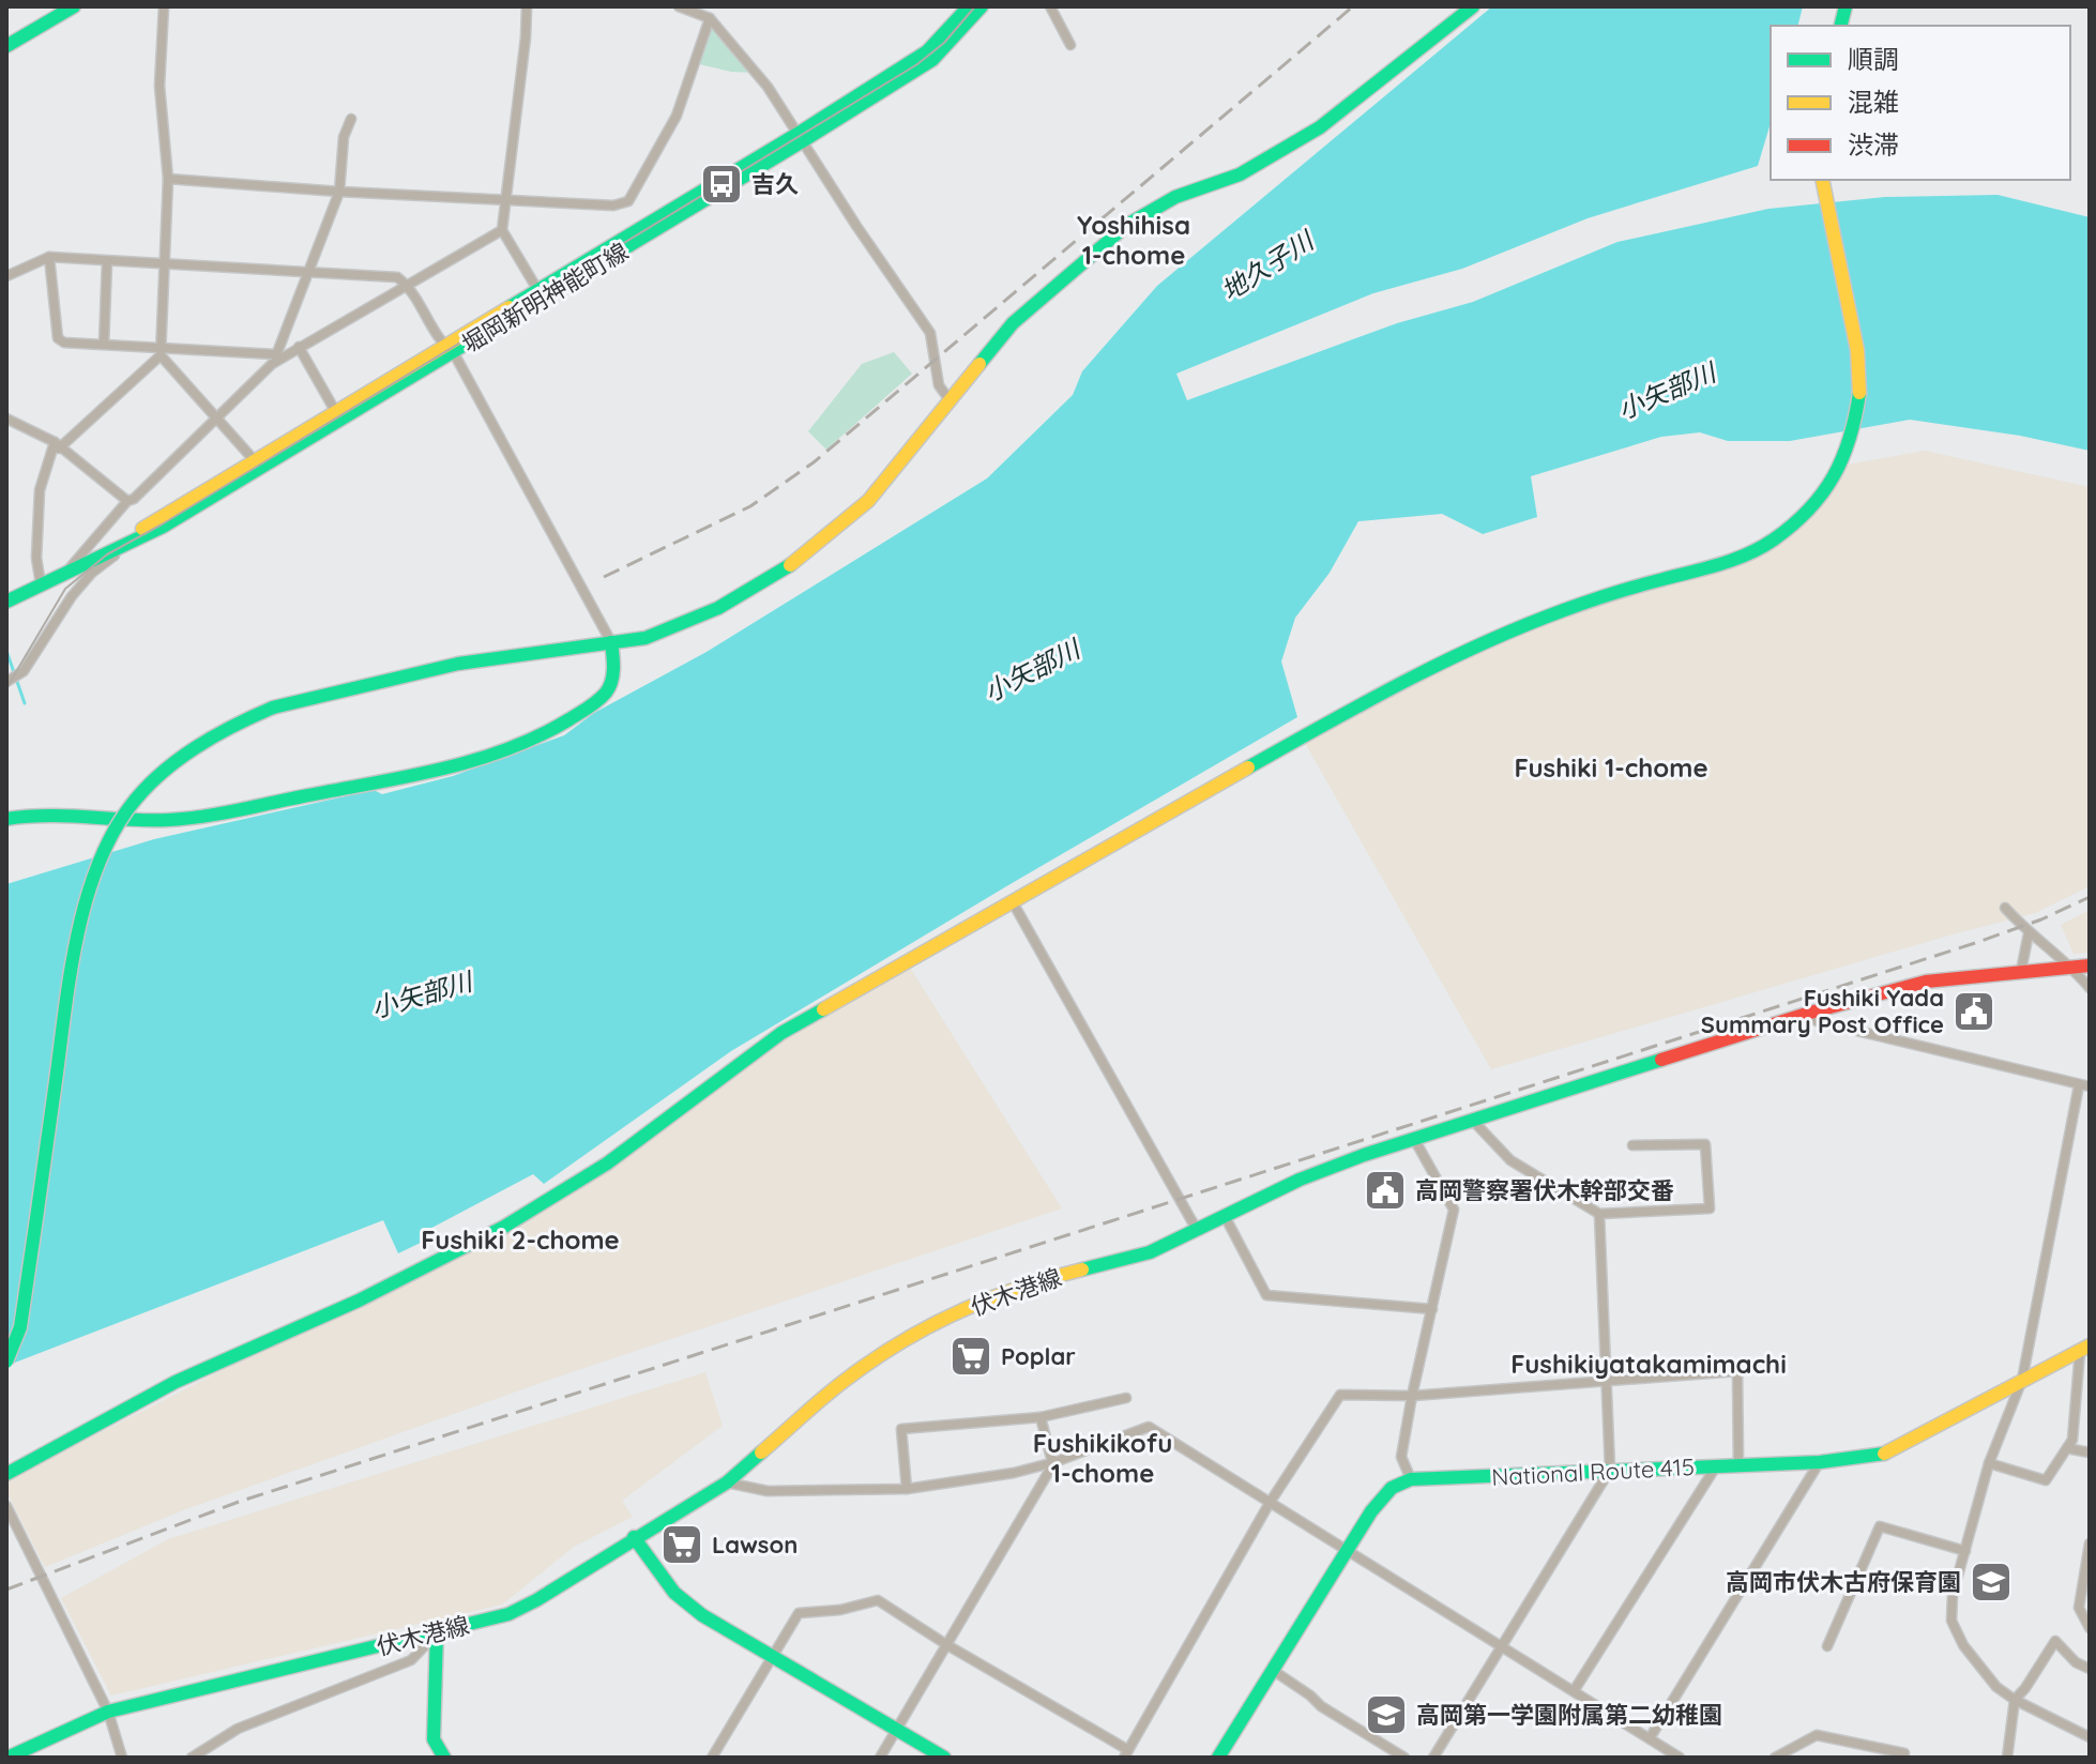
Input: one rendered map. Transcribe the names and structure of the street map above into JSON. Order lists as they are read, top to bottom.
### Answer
{
  "streets": {
    "main road": ["堀岡新明神能町線", "伏木港線", "National Route 415"]
  },
  "districts": [
    "Yoshihisa 1-chome",
    "Fushiki 1-chome",
    "Fushiki 2-chome",
    "Fushikiyatakamimachi",
    "Fushikikofu 1-chome"
  ],
  "water": ["地久子川", "小矢部川"],
  "places": {
    "bus stop": ["吉久"],
    "public building": ["Fushiki Yada Summary Post Office", "高岡警察署伏木幹部交番"],
    "supermarket": ["Poplar", "Lawson"],
    "school or university": ["高岡市伏木古府保育園", "高岡第一学園附属第二幼稚園"]
  },
  "legend": ["順調", "混雑", "渋滞"]
}
